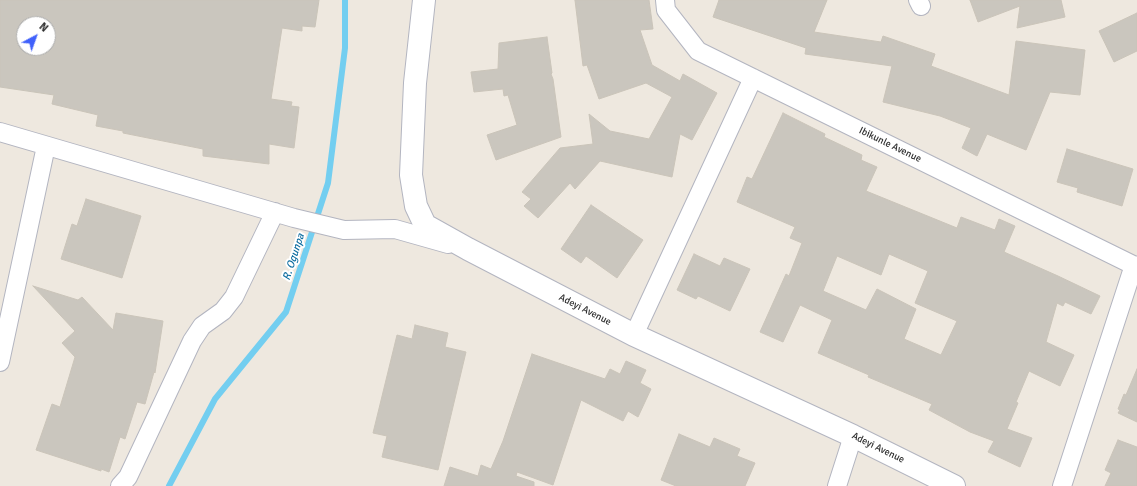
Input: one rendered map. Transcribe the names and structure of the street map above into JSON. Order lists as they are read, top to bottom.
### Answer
{
  "streets": {
    "street": ["Ibikunle Avenue", "Adeyi Avenue"]
  },
  "water": ["R. Ogunpa"],
  "north": "top right"
}
